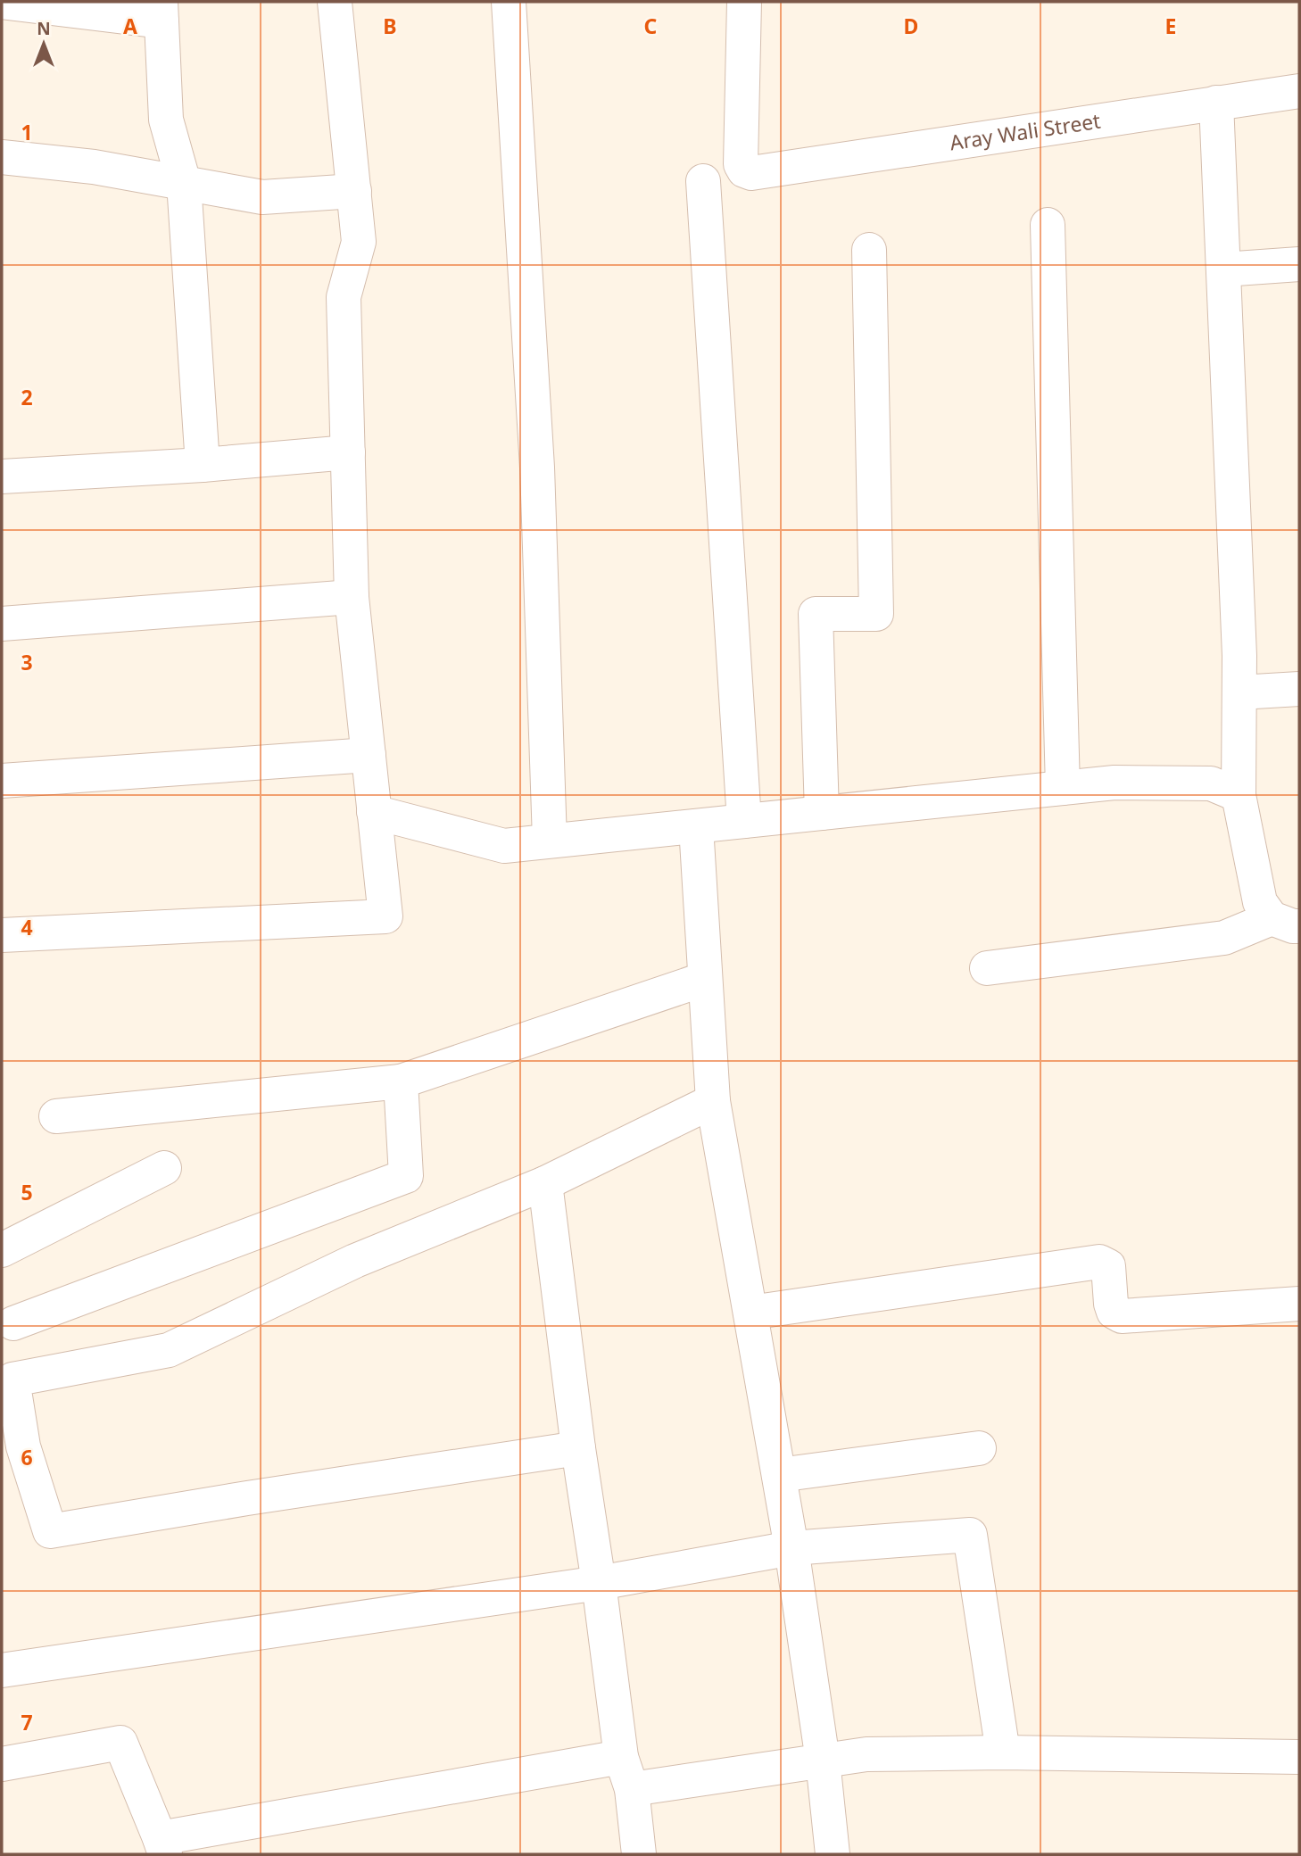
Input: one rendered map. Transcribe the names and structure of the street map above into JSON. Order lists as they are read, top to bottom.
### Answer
{
  "streets": {
    "street": ["Aray Wali Street"]
  },
  "north": "top",
  "grid": {
    "columns": [
      "A",
      "B",
      "C",
      "D",
      "E"
    ],
    "rows": [
      "1",
      "2",
      "3",
      "4",
      "5",
      "6",
      "7"
    ]
  }
}
